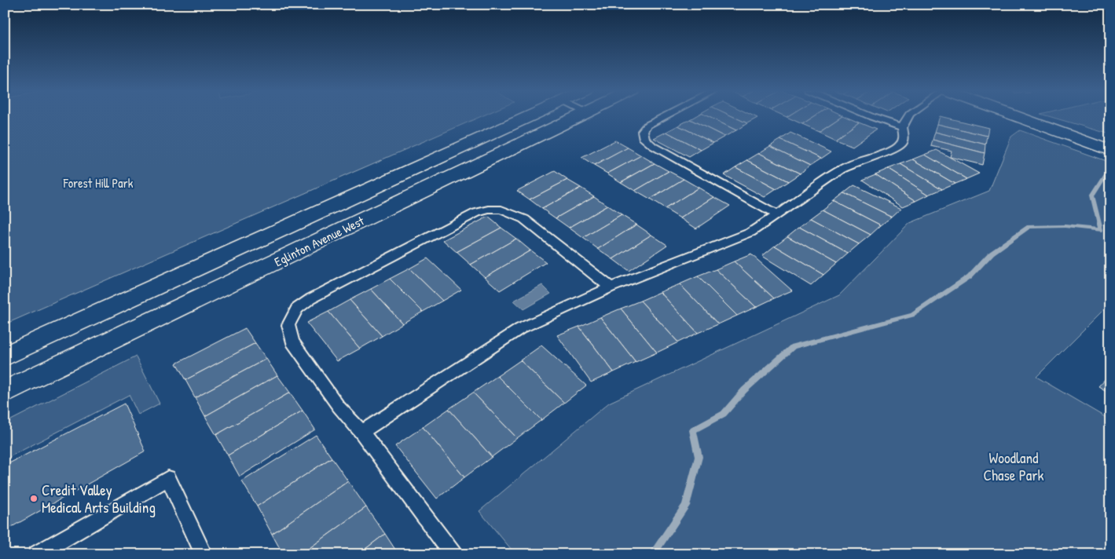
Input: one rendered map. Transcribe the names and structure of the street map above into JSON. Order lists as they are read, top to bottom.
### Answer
{
  "streets": {
    "main road": ["Eglinton Avenue West"]
  },
  "parks": ["Forest Hill Park", "Woodland Chase Park"],
  "places": ["Credit Valley Medical Arts Building"]
}
